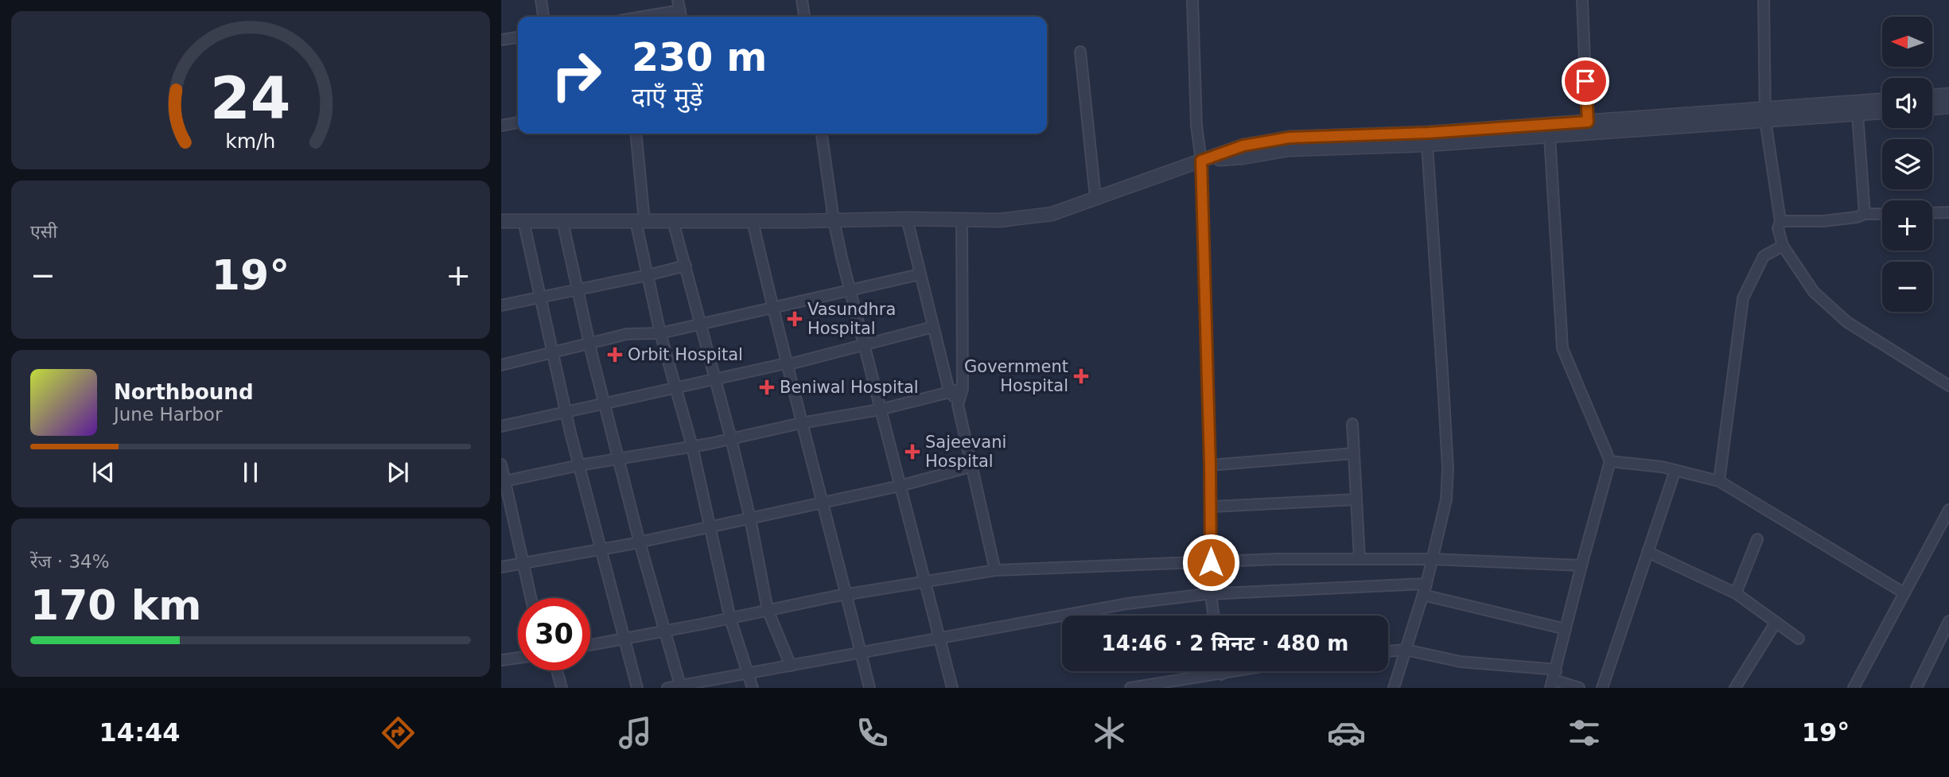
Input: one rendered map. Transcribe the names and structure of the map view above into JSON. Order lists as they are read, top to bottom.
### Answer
{
  "places": {
    "health": [
      "Vasundhra Hospital",
      "Orbit Hospital",
      "Government Hospital",
      "Beniwal Hospital",
      "Sajeevani Hospital"
    ]
  },
  "north": "left",
  "page": {
    "map_buttons": ["+", "−"],
    "turn": ["230 m", "दाएँ मुड़ें"],
    "tile": [
      "एसी",
      ["रेंज · 34%", "170 km"]
    ],
    "heat": ["−", "19°", "+"],
    "song": ["Northbound", "June Harbor"],
    "limit": "30",
    "trip": "14:46 · 2 मिनट · 480 m",
    "tabs": ["14:44", "19°"],
    "gauge": ["24", "km/h"]
  }
}
